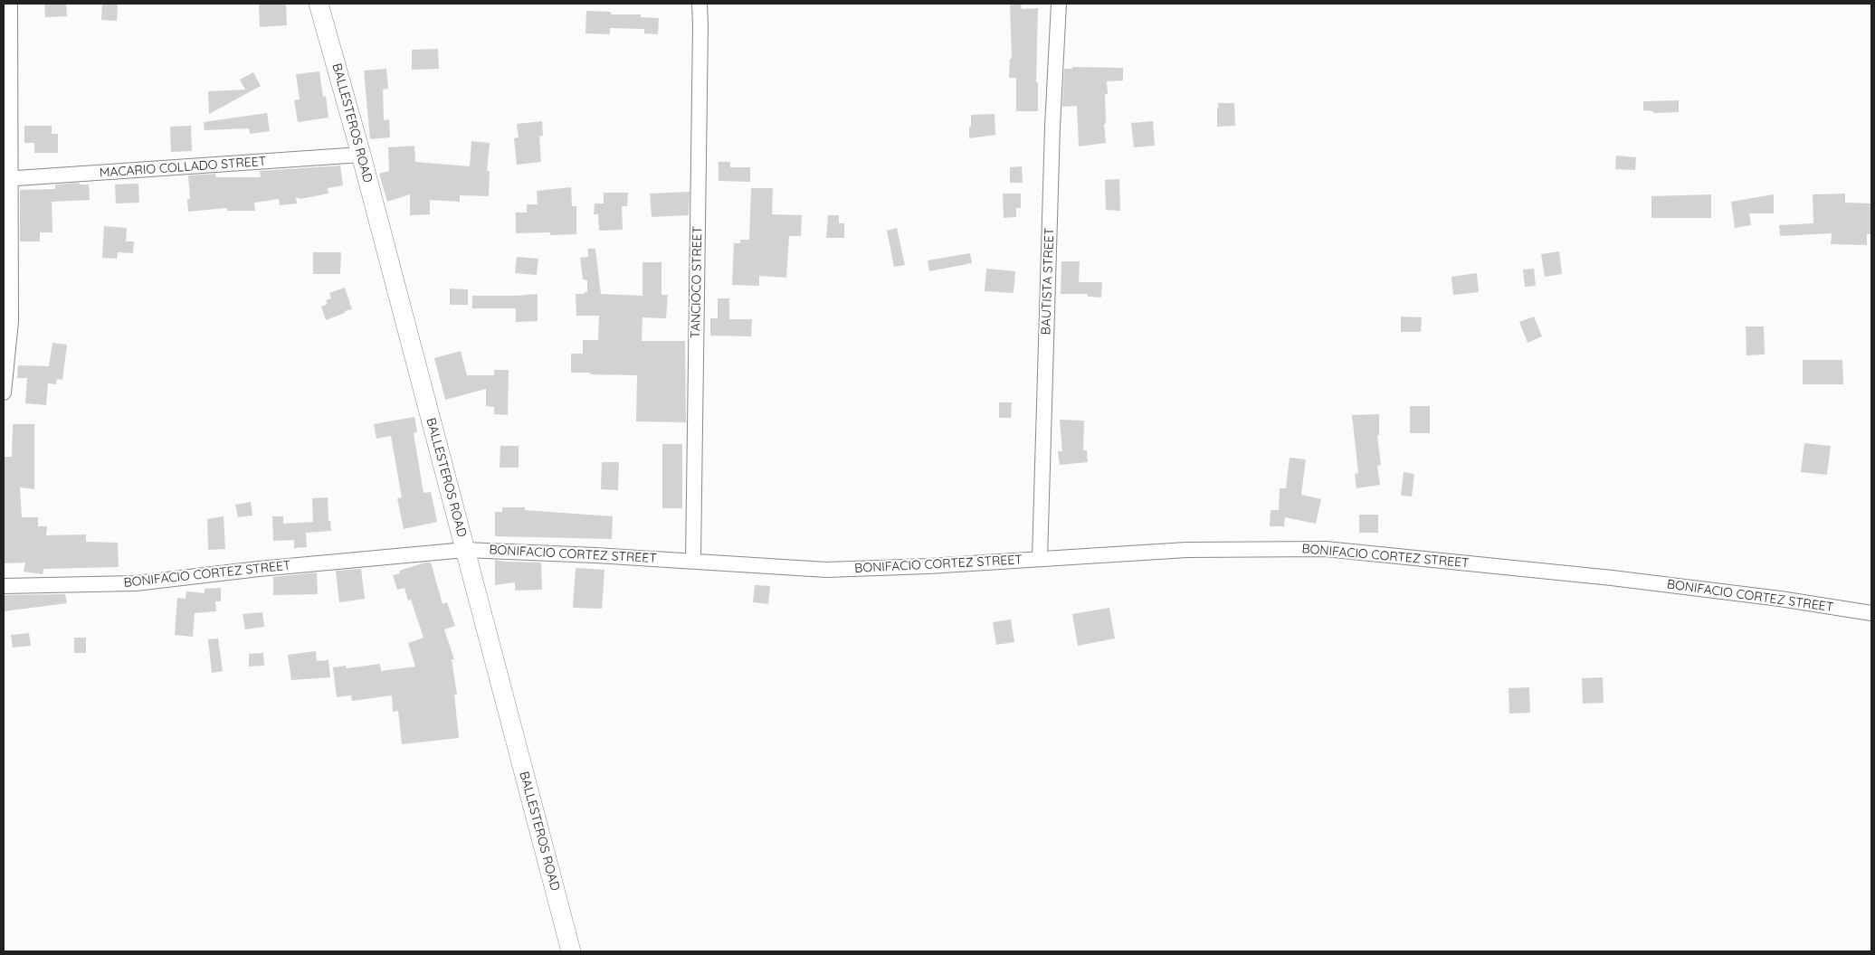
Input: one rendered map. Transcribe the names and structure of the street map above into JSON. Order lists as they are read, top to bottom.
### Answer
{
  "streets": {
    "main road": ["BALLESTEROS ROAD"],
    "street": [
      "MACARIO COLLADO STREET",
      "BAUTISTA STREET",
      "TANCIOCO STREET",
      "BONIFACIO CORTEZ STREET"
    ]
  },
  "crossings": [
    ["BALLESTEROS ROAD", "MACARIO COLLADO STREET"],
    ["BALLESTEROS ROAD", "BONIFACIO CORTEZ STREET"],
    ["BAUTISTA STREET", "BONIFACIO CORTEZ STREET"],
    ["TANCIOCO STREET", "BONIFACIO CORTEZ STREET"]
  ]
}
